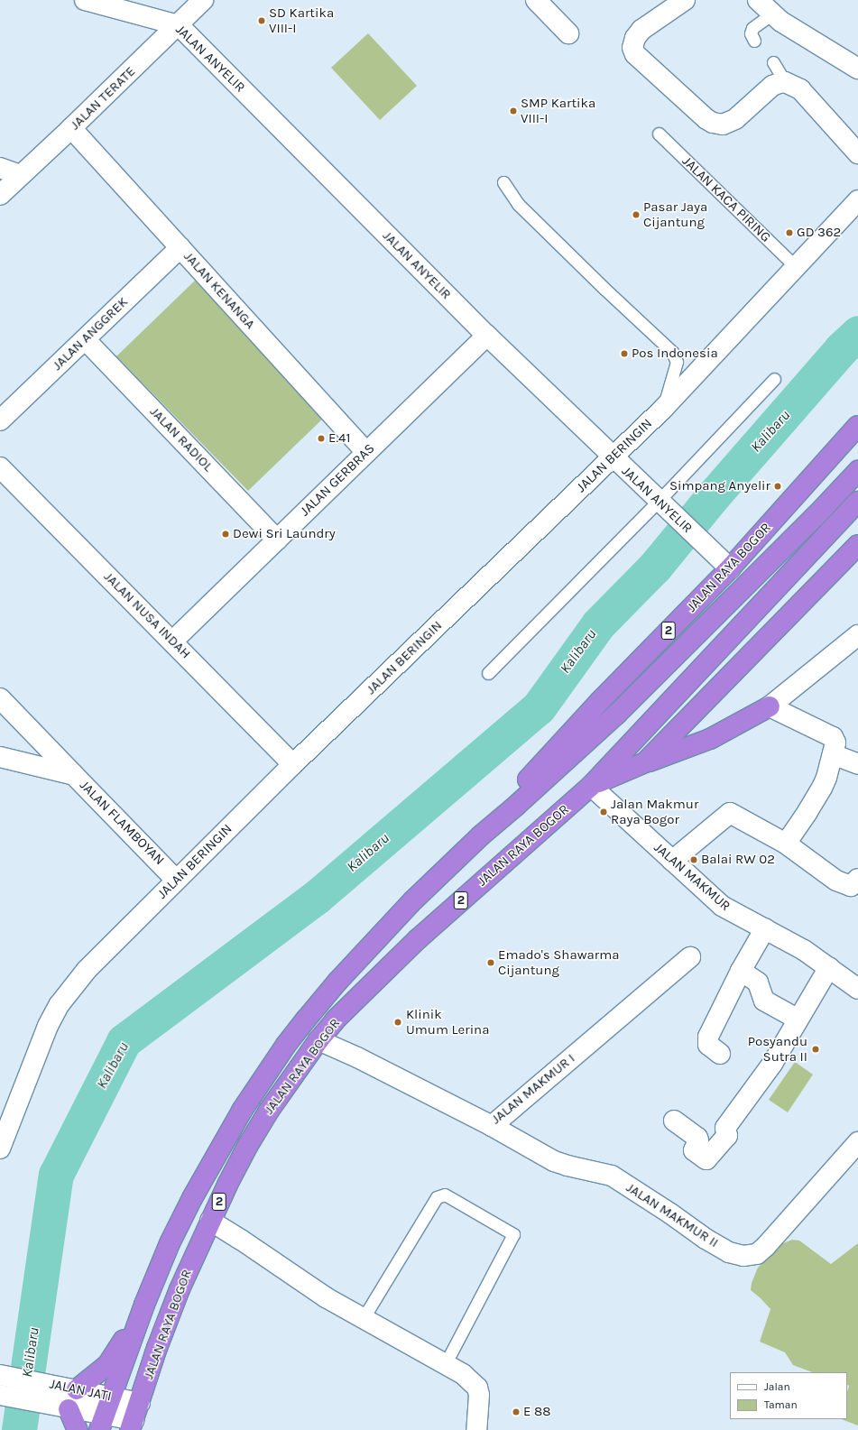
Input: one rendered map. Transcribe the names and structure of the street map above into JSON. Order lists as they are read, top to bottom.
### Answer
{
  "streets": {
    "highway": ["JALAN RAYA BOGOR", "2"],
    "street": [
      "JALAN ANYELIR",
      "JALAN TERATE",
      "JALAN KENANGA",
      "JALAN ANGGREK",
      "JALAN RADIOL",
      "JALAN BERINGIN",
      "JALAN GERBRAS",
      "JALAN NUSA INDAH",
      "JALAN FLAMBOYAN",
      "JALAN MAKMUR",
      "JALAN MAKMUR I",
      "JALAN MAKMUR II",
      "JALAN JATI"
    ],
    "lane": ["JALAN KACA PIRING"]
  },
  "crossings": [
    ["JALAN ANYELIR", "JALAN TERATE"],
    ["JALAN ANYELIR", "JALAN BERINGIN"],
    ["JALAN ANYELIR", "JALAN GERBRAS"],
    ["JALAN ANYELIR", "JALAN RAYA BOGOR"],
    ["JALAN TERATE", "JALAN KENANGA"],
    ["JALAN KACA PIRING", "JALAN BERINGIN"],
    ["JALAN KENANGA", "JALAN ANGGREK"],
    ["JALAN KENANGA", "JALAN GERBRAS"],
    ["JALAN ANGGREK", "JALAN RADIOL"],
    ["JALAN RADIOL", "JALAN GERBRAS"],
    ["JALAN BERINGIN", "JALAN NUSA INDAH"],
    ["JALAN BERINGIN", "JALAN FLAMBOYAN"],
    ["JALAN GERBRAS", "JALAN NUSA INDAH"],
    ["JALAN RAYA BOGOR", "JALAN MAKMUR"],
    ["JALAN RAYA BOGOR", "JALAN MAKMUR I"],
    ["JALAN RAYA BOGOR", "JALAN JATI"],
    ["JALAN MAKMUR I", "JALAN MAKMUR II"]
  ],
  "water": ["Kalibaru"],
  "places": [
    "SD Kartika VIII-I",
    "SMP Kartika VIII-I",
    "Pasar Jaya Cijantung",
    "GD 362",
    "Pos Indonesia",
    "E.41",
    "Simpang Anyelir",
    "Dewi Sri Laundry",
    "Jalan Makmur Raya Bogor",
    "Balai RW 02",
    "Emado's Shawarma Cijantung",
    "Klinik Umum Lerina",
    "Posyandu Sutra II",
    "E 88"
  ],
  "legend": ["Jalan", "Taman"]
}
